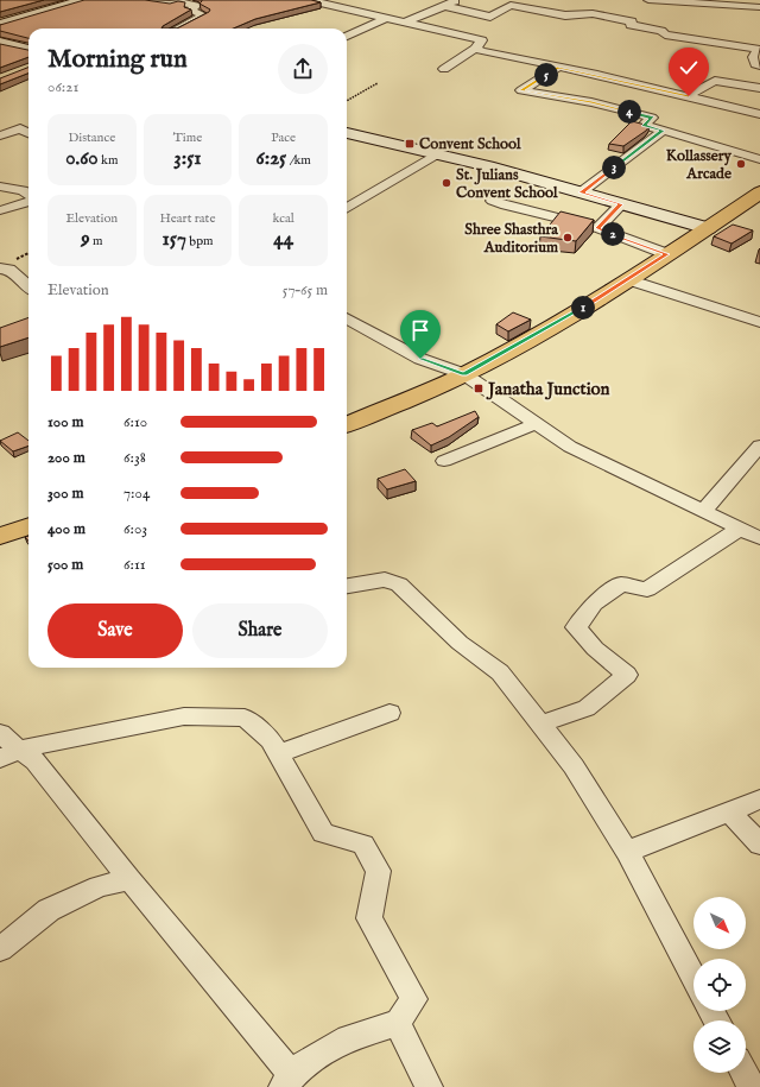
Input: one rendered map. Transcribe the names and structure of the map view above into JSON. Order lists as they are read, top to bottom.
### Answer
{
  "places": {
    "transit": ["Convent School", "Janatha Junction"],
    "other": ["Kollassery Arcade", "St. Julians Convent School", "Shree Shasthra Auditorium"]
  },
  "north": "bottom right",
  "page": {
    "heading": ["Morning run", "06:21"],
    "pins": [
      "5",
      "4",
      "3",
      "2",
      "1"
    ],
    "stats": [
      ["Distance", "0.60 km"],
      ["Time", "3:51"],
      ["Pace", "6:25 /km"],
      ["Elevation", "9 m"],
      ["Heart rate", "157 bpm"],
      ["kcal", "44"]
    ],
    "chart": ["Elevation", "57–65 m"],
    "list": [
      {
        "name": "100 m",
        "note": "6:10"
      },
      {
        "name": "200 m",
        "note": "6:38"
      },
      {
        "name": "300 m",
        "note": "7:04"
      },
      {
        "name": "400 m",
        "note": "6:03"
      },
      {
        "name": "500 m",
        "note": "6:11"
      }
    ],
    "buttons": ["Save", "Share"]
  }
}
